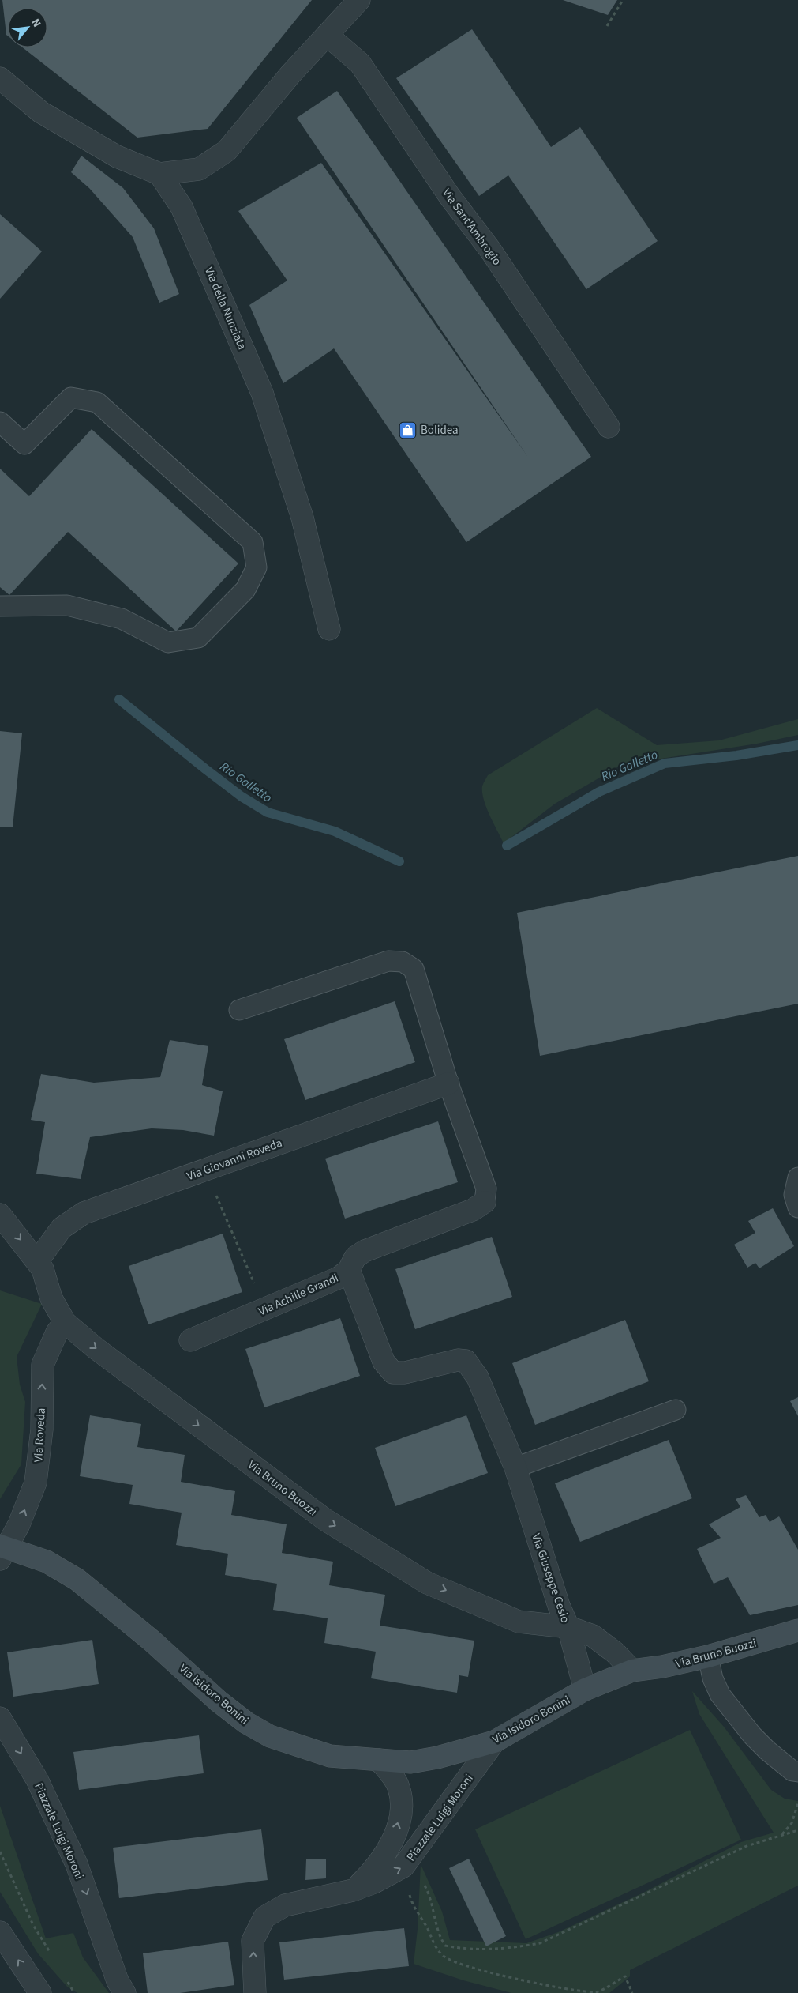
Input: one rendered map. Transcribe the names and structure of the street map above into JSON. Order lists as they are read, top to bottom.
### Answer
{
  "streets": {
    "street": [
      "Via Sant'Ambrogio",
      "Via della Nunziata",
      "Via Giovanni Roveda",
      "Via Achille Grandi",
      "Via Roveda",
      "Via Bruno Buozzi",
      "Via Giuseppe Cesio",
      "Via Isidoro Bonini",
      "Piazzale Luigi Moroni"
    ]
  },
  "crossings": [
    ["Via Giovanni Roveda", "Via Bruno Buozzi"],
    ["Via Achille Grandi", "Via Giuseppe Cesio"],
    ["Via Roveda", "Via Bruno Buozzi"],
    ["Via Roveda", "Via Isidoro Bonini"],
    ["Via Bruno Buozzi", "Via Giuseppe Cesio"],
    ["Via Bruno Buozzi", "Via Isidoro Bonini"],
    ["Via Giuseppe Cesio", "Via Isidoro Bonini"],
    ["Via Isidoro Bonini", "Piazzale Luigi Moroni"]
  ],
  "one_way": ["Via Roveda", "Via Bruno Buozzi"],
  "water": ["Rio Galletto"],
  "places": {
    "shop": ["Bolidea"]
  },
  "north": "top right"
}
